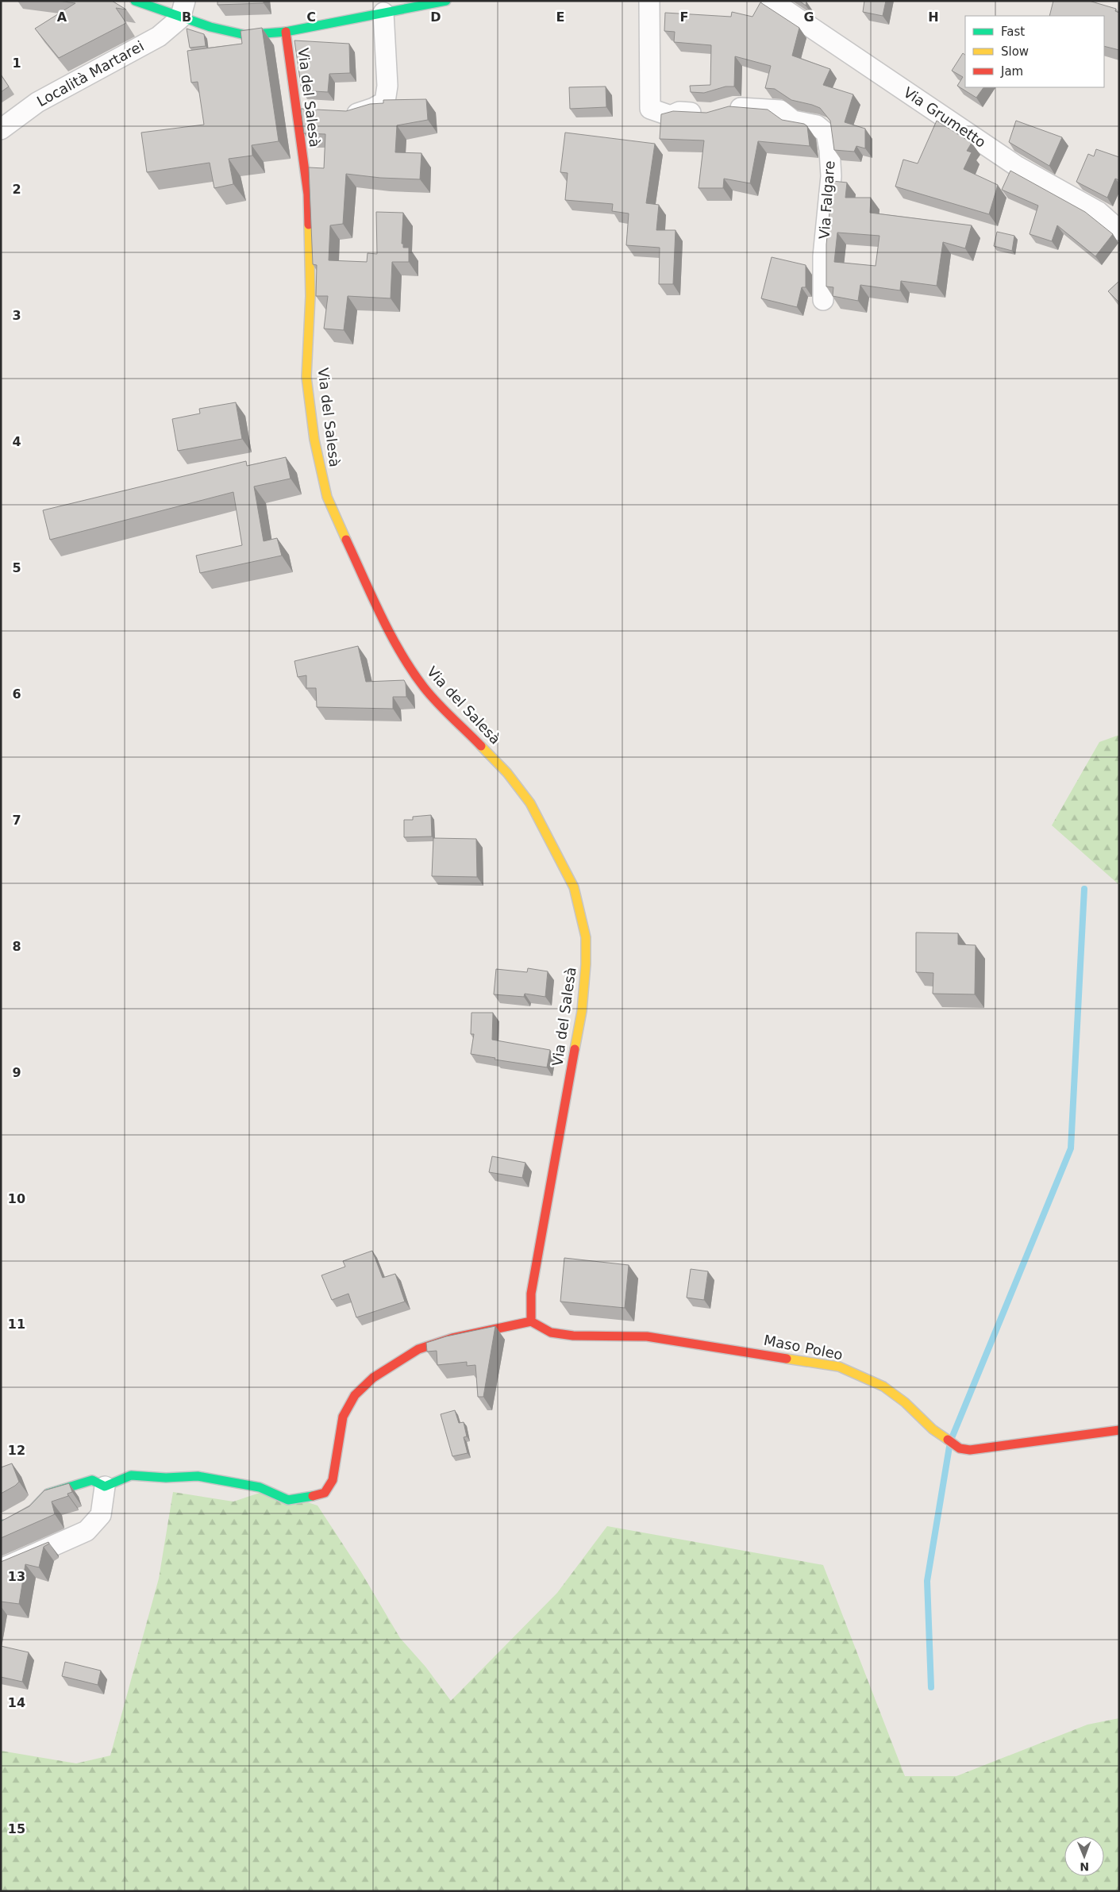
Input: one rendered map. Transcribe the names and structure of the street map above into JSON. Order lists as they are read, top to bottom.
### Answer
{
  "streets": {
    "street": [
      "Località Martarei",
      "Via del Salesà",
      "Via Grumetto",
      "Via Falgare",
      "Maso Poleo"
    ]
  },
  "crossings": [
    ["Via del Salesà", "Maso Poleo"]
  ],
  "legend": ["Fast", "Slow", "Jam"],
  "north": "bottom",
  "grid": {
    "columns": [
      "A",
      "B",
      "C",
      "D",
      "E",
      "F",
      "G",
      "H"
    ],
    "rows": [
      "1",
      "2",
      "3",
      "4",
      "5",
      "6",
      "7",
      "8",
      "9",
      "10",
      "11",
      "12",
      "13",
      "14",
      "15"
    ]
  }
}
